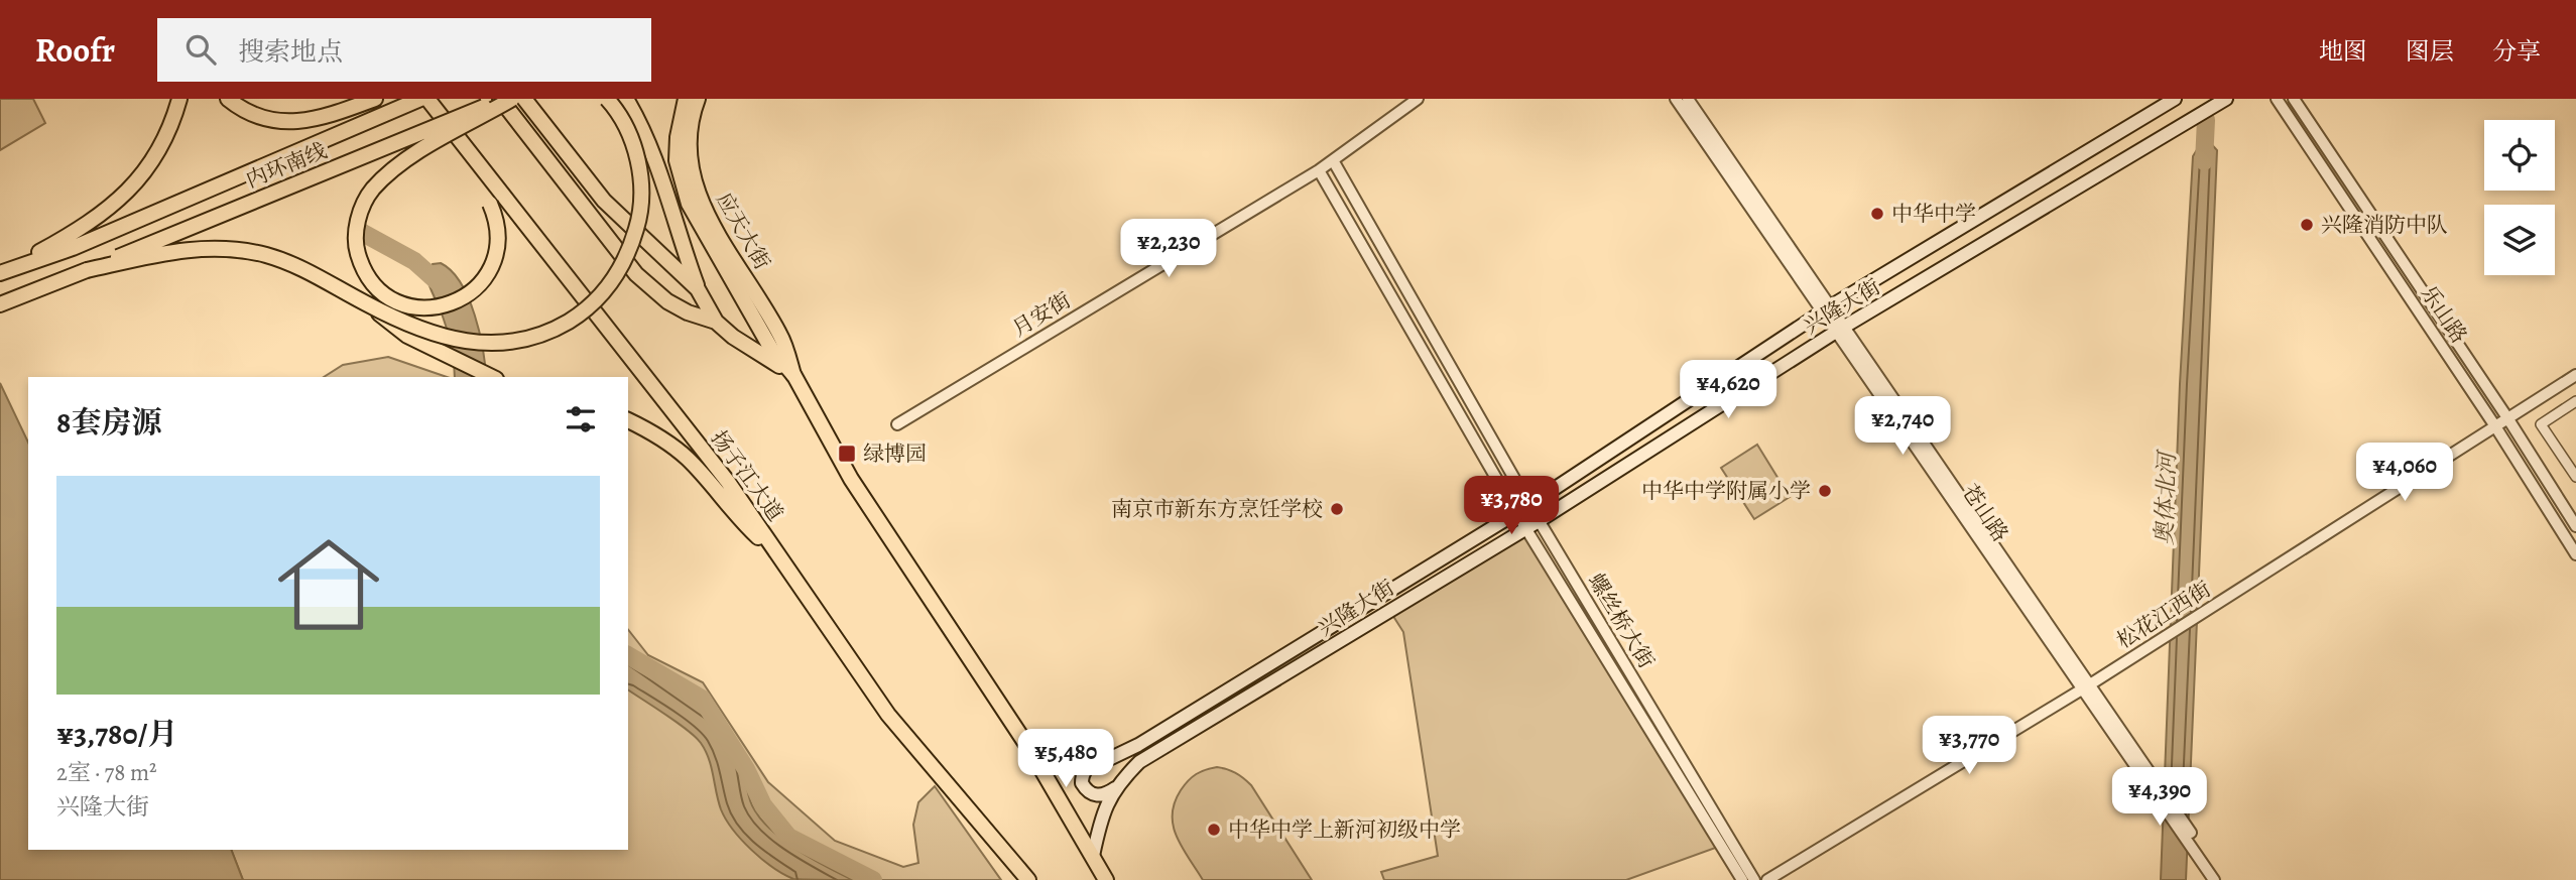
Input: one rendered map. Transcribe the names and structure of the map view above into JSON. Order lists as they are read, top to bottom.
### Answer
{
  "streets": {
    "main road": [
      "内环南线",
      "应天大街",
      "兴隆大街",
      "扬子江大道"
    ],
    "street": [
      "月安街",
      "乐山路",
      "苍山路",
      "松花江西街",
      "螺丝桥大街"
    ]
  },
  "crossings": [
    ["兴隆大街", "苍山路"],
    ["兴隆大街", "螺丝桥大街"],
    ["月安街", "螺丝桥大街"],
    ["乐山路", "松花江西街"],
    ["苍山路", "松花江西街"]
  ],
  "water": ["奥体北河"],
  "places": {
    "other": [
      "中华中学",
      "兴隆消防中队",
      "中华中学附属小学",
      "南京市新东方烹饪学校",
      "中华中学上新河初级中学"
    ],
    "transit": ["绿博园"]
  },
  "page": {
    "header": "Roofr",
    "search": "搜索地点",
    "nav": ["地图", "图层", "分享"],
    "price": [
      "¥2,230",
      "¥4,620",
      "¥2,740",
      "¥4,060",
      "¥3,780",
      "¥3,770",
      "¥5,480",
      "¥4,390"
    ],
    "heading": "8套房源",
    "list": [
      {
        "name": "¥3,780/月",
        "note": "2室 · 78 m² · 兴隆大街"
      }
    ]
  }
}
